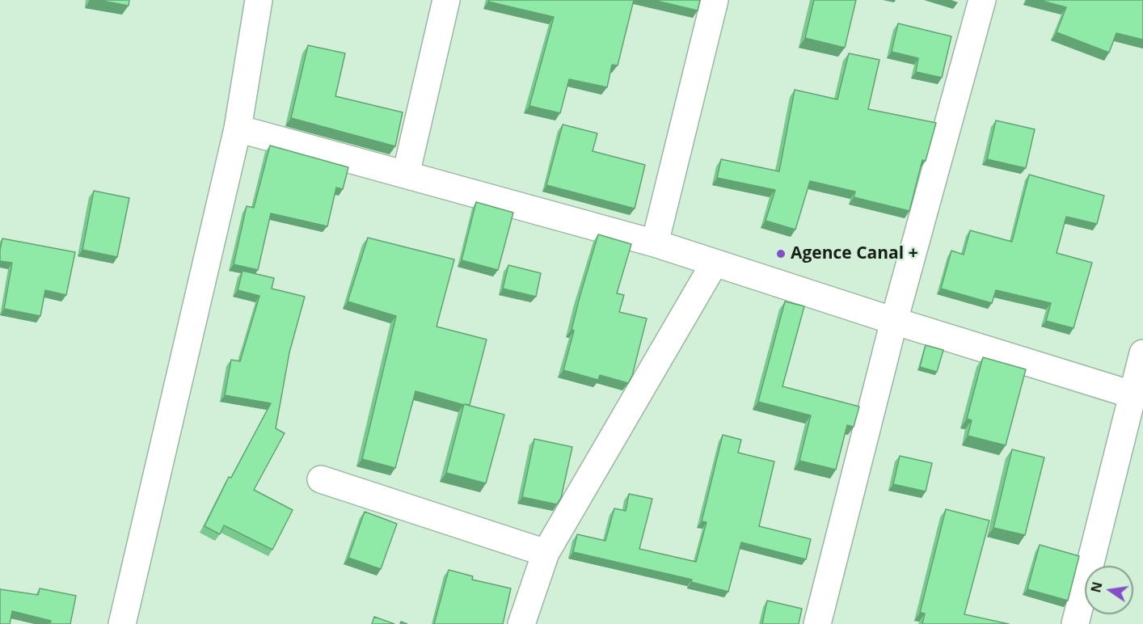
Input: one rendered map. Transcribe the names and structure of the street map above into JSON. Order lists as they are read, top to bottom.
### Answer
{
  "places": ["Agence Canal +"],
  "north": "left"
}
